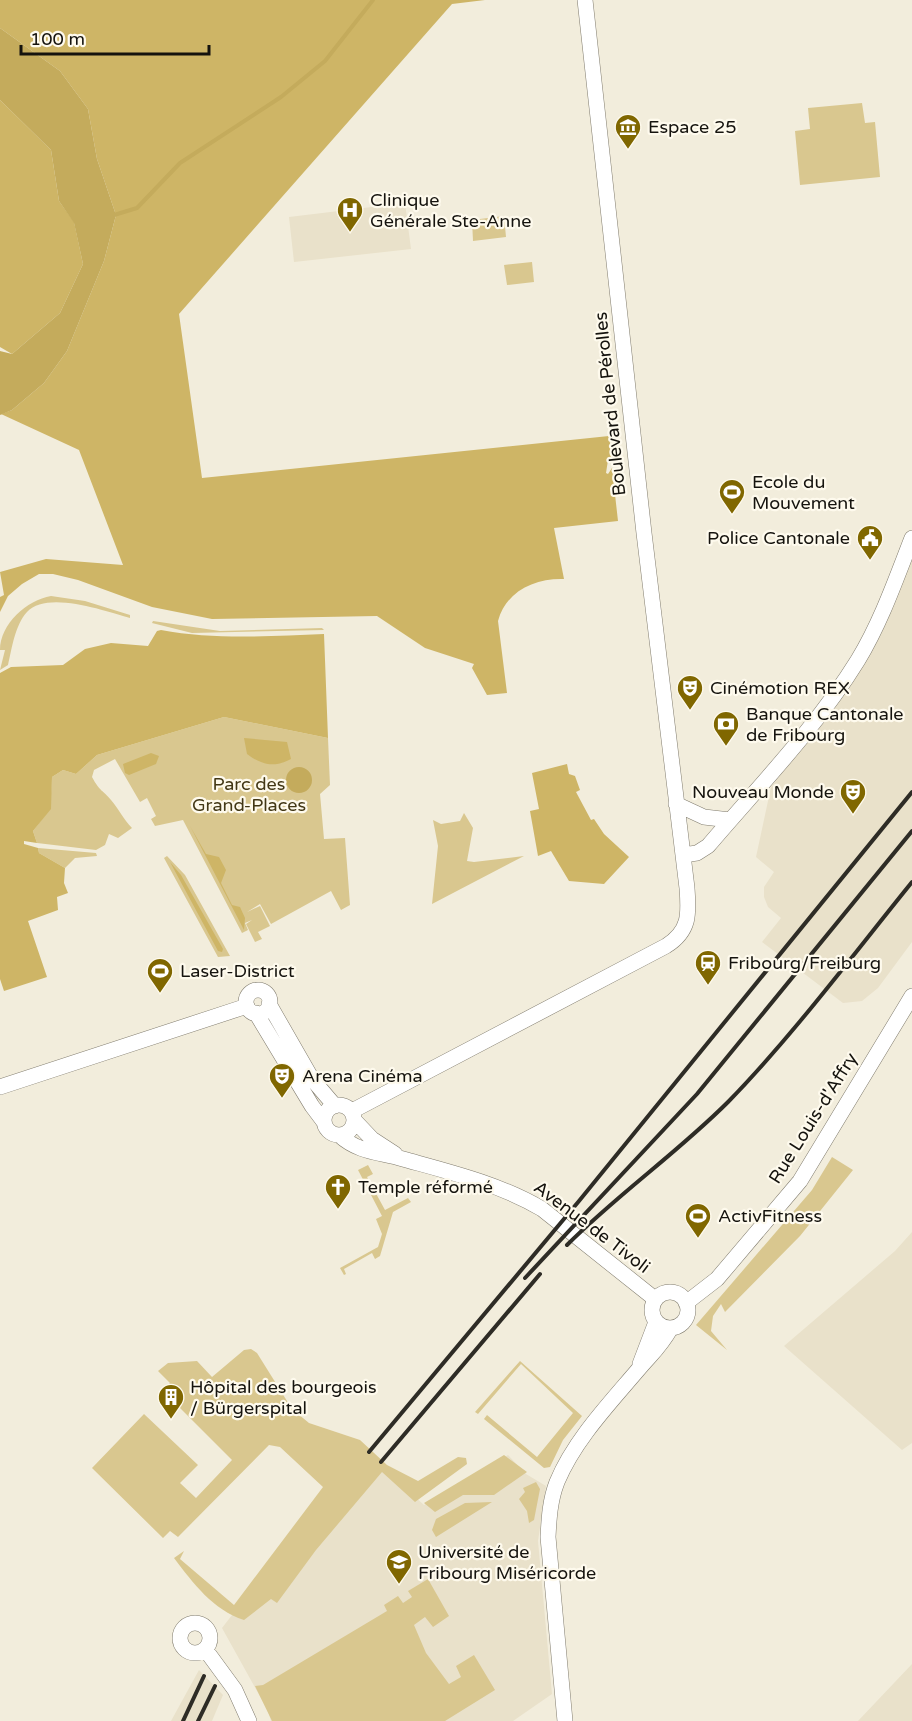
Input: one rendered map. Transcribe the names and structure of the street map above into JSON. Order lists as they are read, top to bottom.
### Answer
{
  "streets": {
    "main road": ["Boulevard de Pérolles", "Rue Louis-d'Affry", "Avenue de Tivoli"]
  },
  "crossings": [
    ["Boulevard de Pérolles", "Avenue de Tivoli"],
    ["Rue Louis-d'Affry", "Avenue de Tivoli"]
  ],
  "parks": ["Parc des Grand-Places"],
  "places": {
    "museum": ["Espace 25"],
    "hospital": ["Clinique Générale Ste-Anne"],
    "sports": ["Ecole du Mouvement", "Laser-District", "ActivFitness"],
    "public building": ["Police Cantonale"],
    "theatre": ["Cinémotion REX", "Nouveau Monde", "Arena Cinéma"],
    "bank": ["Banque Cantonale de Fribourg"],
    "station": ["Fribourg/Freiburg"],
    "church": ["Temple réformé"],
    "building": ["Hôpital des bourgeois / Bürgerspital"],
    "school or university": ["Université de Fribourg Miséricorde"]
  },
  "scale_bar": "100 m"
}
